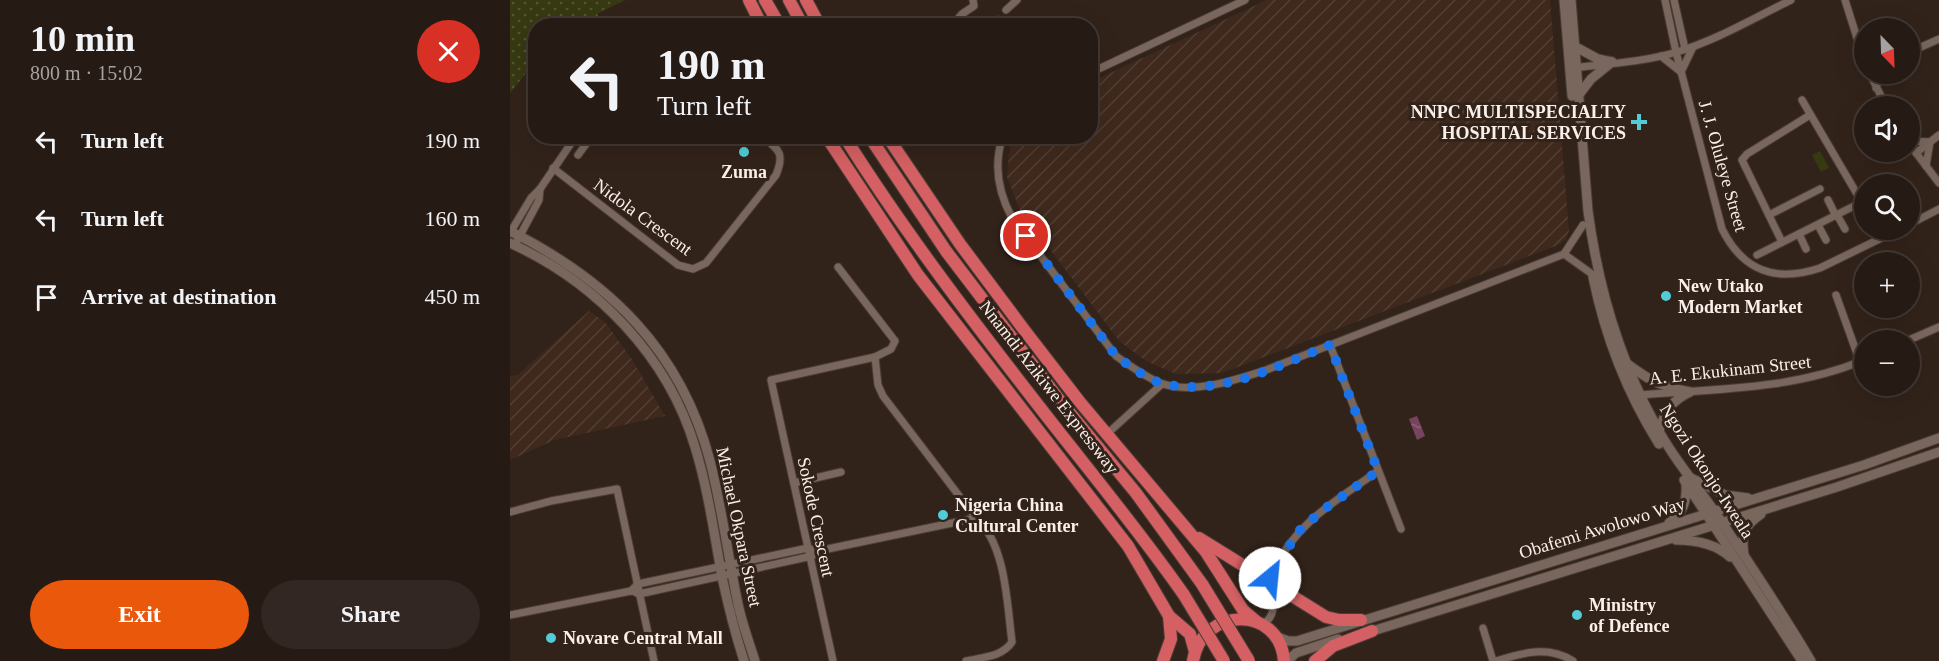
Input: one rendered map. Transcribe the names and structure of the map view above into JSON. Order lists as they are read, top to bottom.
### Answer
{
  "streets": {
    "highway": ["Nnamdi Azikiwe Expressway"],
    "main road": ["Ngozi Okonjo-Iweala", "Michael Okpara Street", "Obafemi Awolowo Way"],
    "street": [
      "J. J. Oluleye Street",
      "Nidola Crescent",
      "A. E. Ekukinam Street",
      "Sokode Crescent"
    ]
  },
  "crossings": [
    ["A. E. Ekukinam Street", "Ngozi Okonjo-Iweala"],
    ["Nnamdi Azikiwe Expressway", "Obafemi Awolowo Way"],
    ["Ngozi Okonjo-Iweala", "Obafemi Awolowo Way"]
  ],
  "places": {
    "health": ["NNPC MULTISPECIALTY HOSPITAL SERVICES"],
    "other": [
      "Zuma",
      "New Utako Modern Market",
      "Nigeria China Cultural Center",
      "Ministry of Defence",
      "Novare Central Mall"
    ]
  },
  "north": "bottom right",
  "page": {
    "heading": ["10 min", "800 m · 15:02"],
    "map_buttons": ["+", "−"],
    "turn": ["190 m", "Turn left"],
    "list": [
      {
        "name": "Turn left",
        "value": "190 m"
      },
      {
        "name": "Turn left",
        "value": "160 m"
      },
      {
        "name": "Arrive at destination",
        "value": "450 m"
      }
    ],
    "buttons": ["Exit", "Share"]
  }
}
